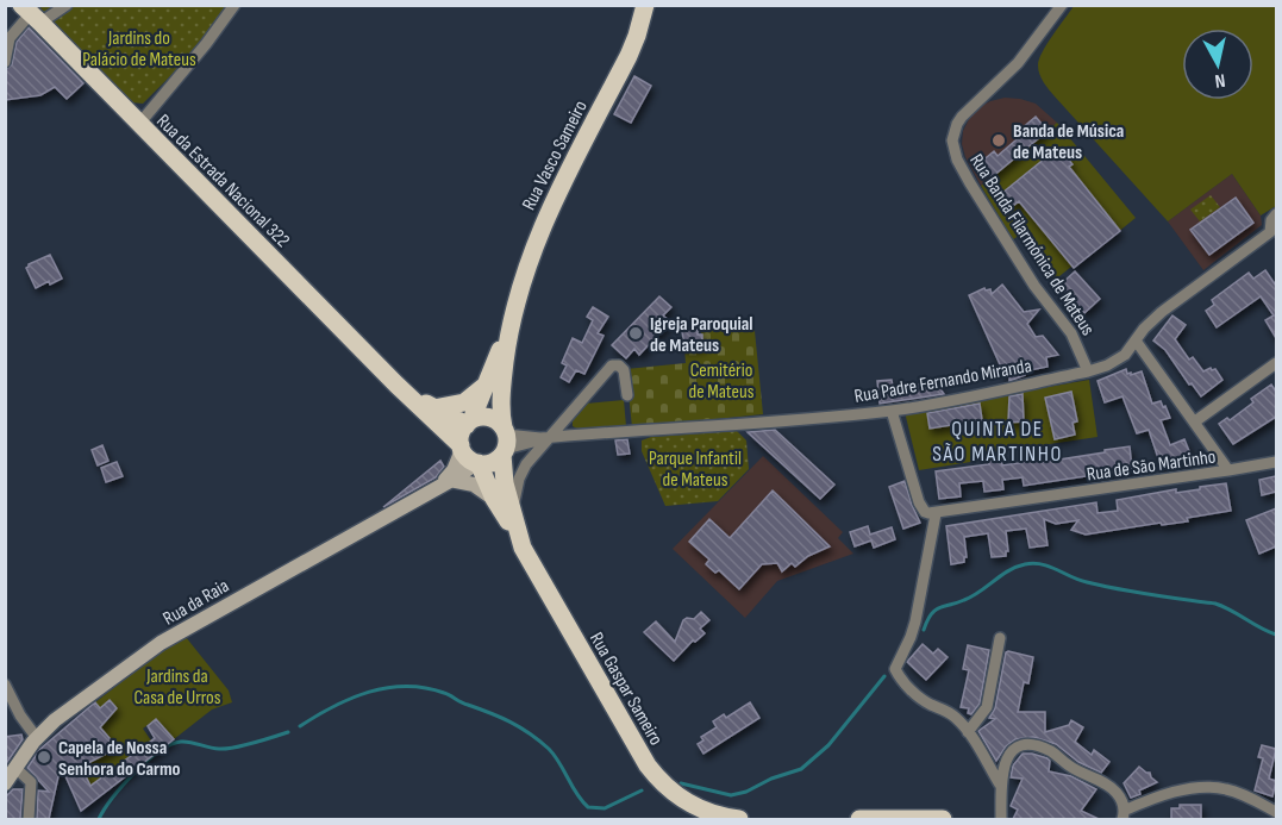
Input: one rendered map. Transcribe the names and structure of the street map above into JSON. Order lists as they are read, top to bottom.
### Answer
{
  "streets": {
    "main road": [
      "Rua Vasco Sameiro",
      "Rua da Estrada Nacional 322",
      "Rua da Raia",
      "Rua Gaspar Sameiro"
    ],
    "street": ["Rua Banda Filarmónica de Mateus", "Rua Padre Fernando Miranda", "Rua de São Martinho"]
  },
  "crossings": [
    ["Rua Banda Filarmónica de Mateus", "Rua Padre Fernando Miranda"],
    ["Rua Padre Fernando Miranda", "Rua da Raia"]
  ],
  "districts": ["QUINTA DE SÃO MARTINHO"],
  "parks": [
    "Jardins do Palácio de Mateus",
    "Cemitério de Mateus",
    "Parque Infantil de Mateus",
    "Jardins da Casa de Urros"
  ],
  "places": ["Banda de Música de Mateus", "Igreja Paroquial de Mateus", "Capela de Nossa Senhora do Carmo"],
  "north": "bottom"
}
